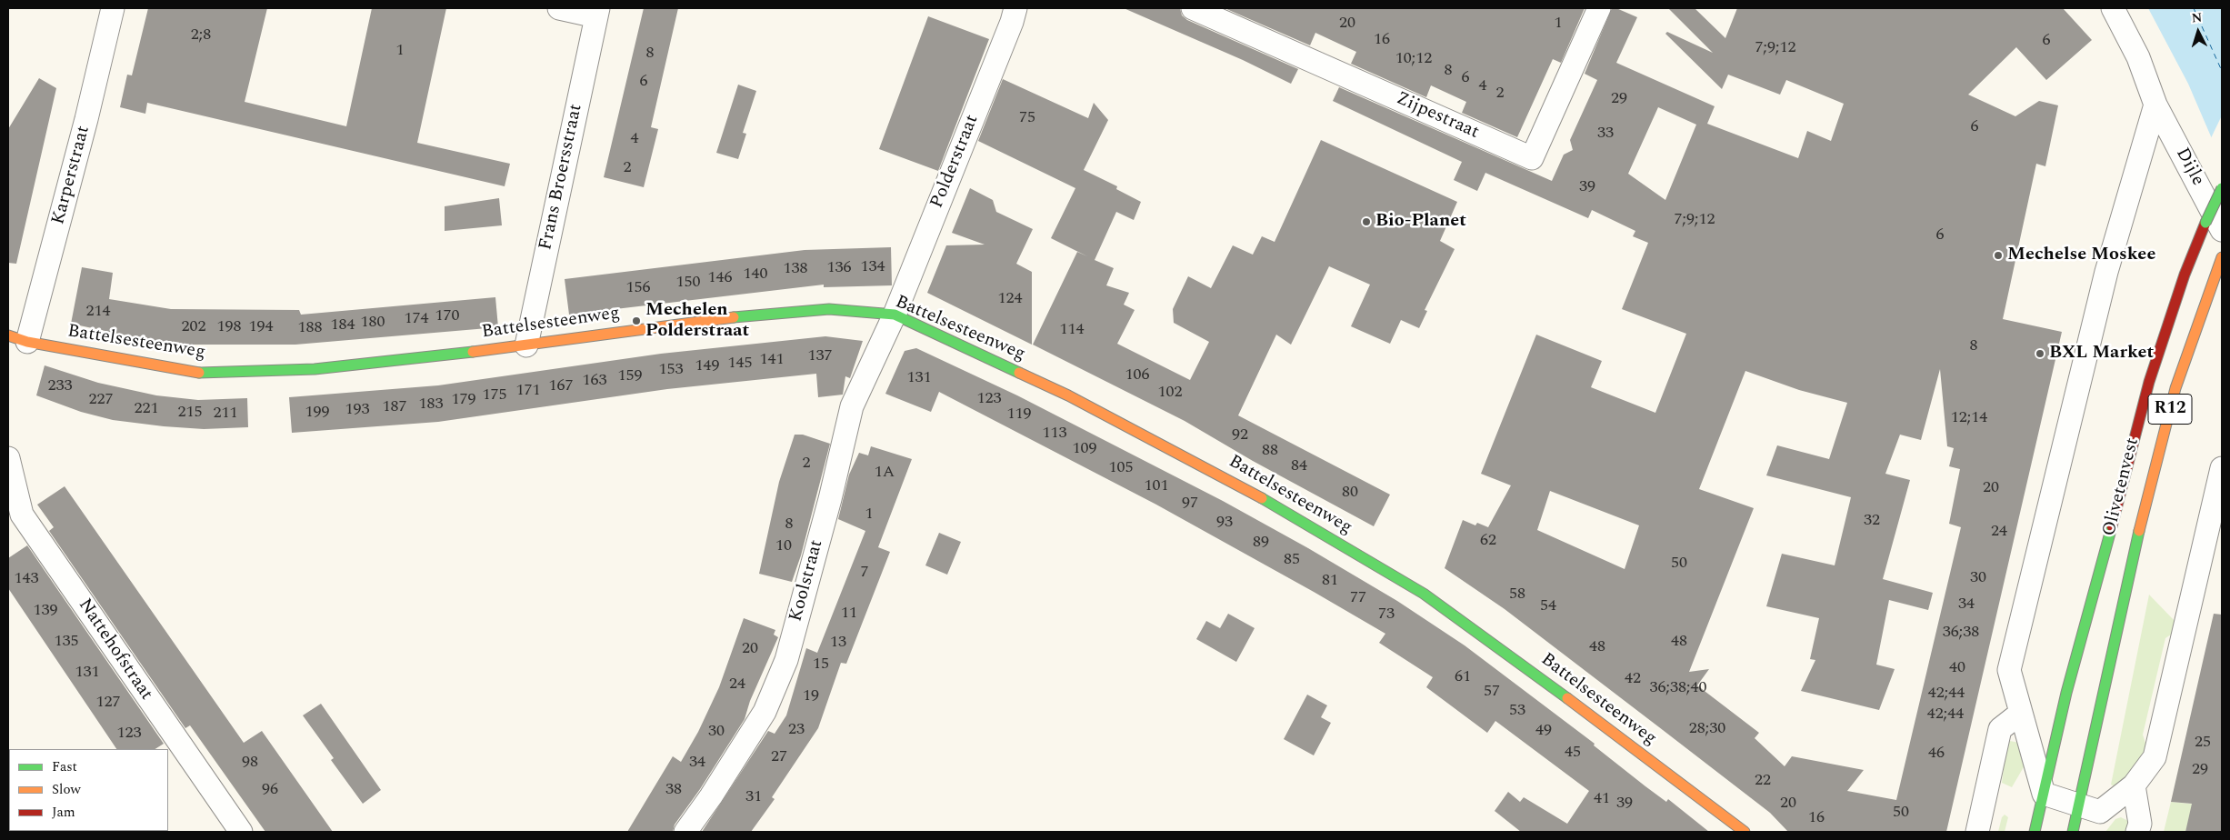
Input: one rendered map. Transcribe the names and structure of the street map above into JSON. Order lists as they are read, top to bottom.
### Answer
{
  "streets": {
    "main road": ["Battelsesteenweg", "R12", "Olivetenvest"],
    "street": [
      "Zijpestraat",
      "Polderstraat",
      "Dijle",
      "Karperstraat",
      "Frans Broersstraat",
      "Koolstraat",
      "Nattehofstraat"
    ]
  },
  "crossings": [
    ["Polderstraat", "Battelsesteenweg"],
    ["Polderstraat", "Koolstraat"],
    ["Dijle", "Olivetenvest"],
    ["Karperstraat", "Battelsesteenweg"],
    ["Frans Broersstraat", "Battelsesteenweg"],
    ["Battelsesteenweg", "Koolstraat"]
  ],
  "places": [
    "Bio-Planet",
    "Mechelse Moskee",
    "Mechelen Polderstraat",
    "BXL Market"
  ],
  "house_numbers": [
    "20",
    "1",
    "2;8",
    "16",
    "6",
    "7;9;12",
    "1",
    "8",
    "10;12",
    "8",
    "6",
    "6",
    "4",
    "2",
    "29",
    "75",
    "6",
    "33",
    "4",
    "2",
    "39",
    "7;9;12",
    "6",
    "134",
    "136",
    "138",
    "140",
    "146",
    "150",
    "156",
    "124",
    "214",
    "170",
    "174",
    "180",
    "184",
    "202",
    "198",
    "194",
    "188",
    "114",
    "8",
    "137",
    "141",
    "145",
    "149",
    "153",
    "106",
    "159",
    "131",
    "163",
    "233",
    "167",
    "171",
    "102",
    "175",
    "123",
    "227",
    "179",
    "183",
    "187",
    "221",
    "193",
    "215",
    "199",
    "211",
    "119",
    "12;14",
    "113",
    "92",
    "109",
    "88",
    "2",
    "84",
    "105",
    "1A",
    "101",
    "20",
    "80",
    "97",
    "1",
    "32",
    "93",
    "8",
    "24",
    "62",
    "89",
    "10",
    "85",
    "50",
    "7",
    "30",
    "143",
    "81",
    "58",
    "77",
    "34",
    "54",
    "139",
    "11",
    "73",
    "36;38",
    "135",
    "48",
    "13",
    "48",
    "20",
    "15",
    "40",
    "131",
    "61",
    "42",
    "24",
    "36;38;40",
    "57",
    "42;44",
    "19",
    "127",
    "53",
    "42;44",
    "28;30",
    "23",
    "49",
    "30",
    "123",
    "25",
    "45",
    "46",
    "27",
    "98",
    "34",
    "29",
    "22",
    "96",
    "38",
    "31",
    "41",
    "39",
    "20",
    "50",
    "16"
  ],
  "legend": ["Fast", "Slow", "Jam"],
  "north": "top"
}
